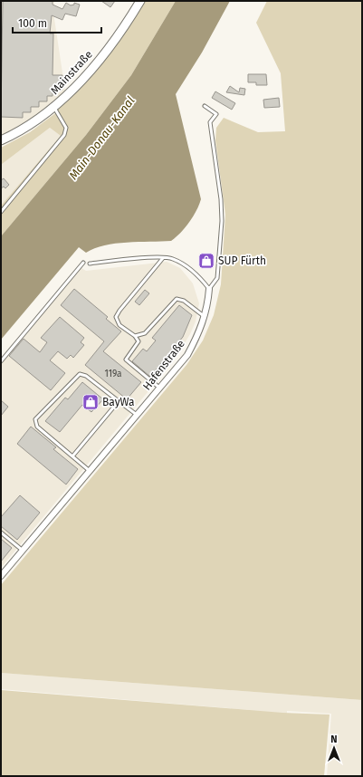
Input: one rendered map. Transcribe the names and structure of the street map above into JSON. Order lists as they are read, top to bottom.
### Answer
{
  "streets": {
    "main road": ["Mainstraße"],
    "street": ["Hafenstraße"]
  },
  "water": ["Main-Donau-Kanal"],
  "places": {
    "shop": ["SUP Fürth", "BayWa"]
  },
  "house_numbers": ["119a"],
  "scale_bar": "100 m",
  "north": "top"
}
